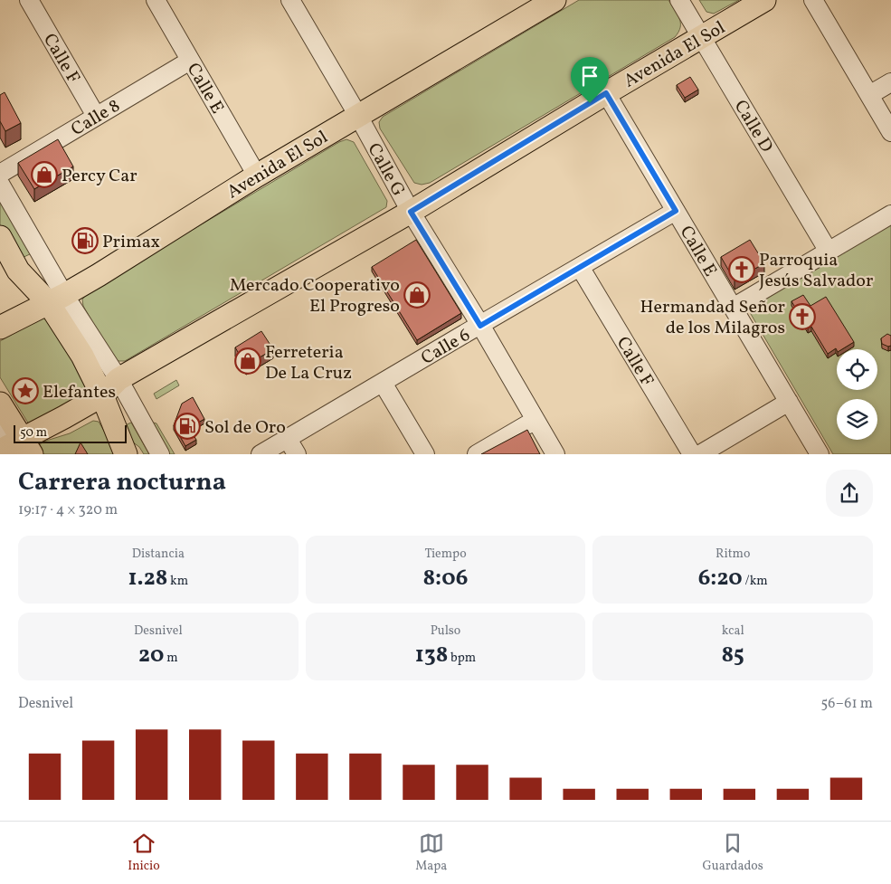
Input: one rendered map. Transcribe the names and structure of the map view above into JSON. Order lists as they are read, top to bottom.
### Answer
{
  "streets": {
    "main road": ["Avenida El Sol"],
    "street": [
      "Calle F",
      "Calle E",
      "Calle 8",
      "Calle D",
      "Calle G",
      "Calle 6"
    ]
  },
  "crossings": [
    ["Avenida El Sol", "Calle E"],
    ["Avenida El Sol", "Calle D"],
    ["Avenida El Sol", "Calle G"],
    ["Calle F", "Calle 8"],
    ["Calle F", "Calle 6"],
    ["Calle E", "Calle 8"],
    ["Calle E", "Calle 6"],
    ["Calle G", "Calle 6"]
  ],
  "places": {
    "shop": ["Percy Car", "Mercado Cooperativo El Progreso", "Ferreteria De La Cruz"],
    "fuel station": ["Primax", "Sol de Oro"],
    "church": ["Parroquia Jesús Salvador", "Hermandad Señor de los Milagros"],
    "place": ["Elefantes"]
  },
  "scale_bar": "50 m",
  "page": {
    "scale": "50 m",
    "heading": ["Carrera nocturna", "19:17 · 4 × 320 m"],
    "stats": [
      ["Distancia", "1.28 km"],
      ["Tiempo", "8:06"],
      ["Ritmo", "6:20 /km"],
      ["Desnivel", "20 m"],
      ["Pulso", "138 bpm"],
      ["kcal", "85"]
    ],
    "chart": ["Desnivel", "56–61 m"],
    "tabs": ["Inicio", "Mapa", "Guardados"]
  }
}
